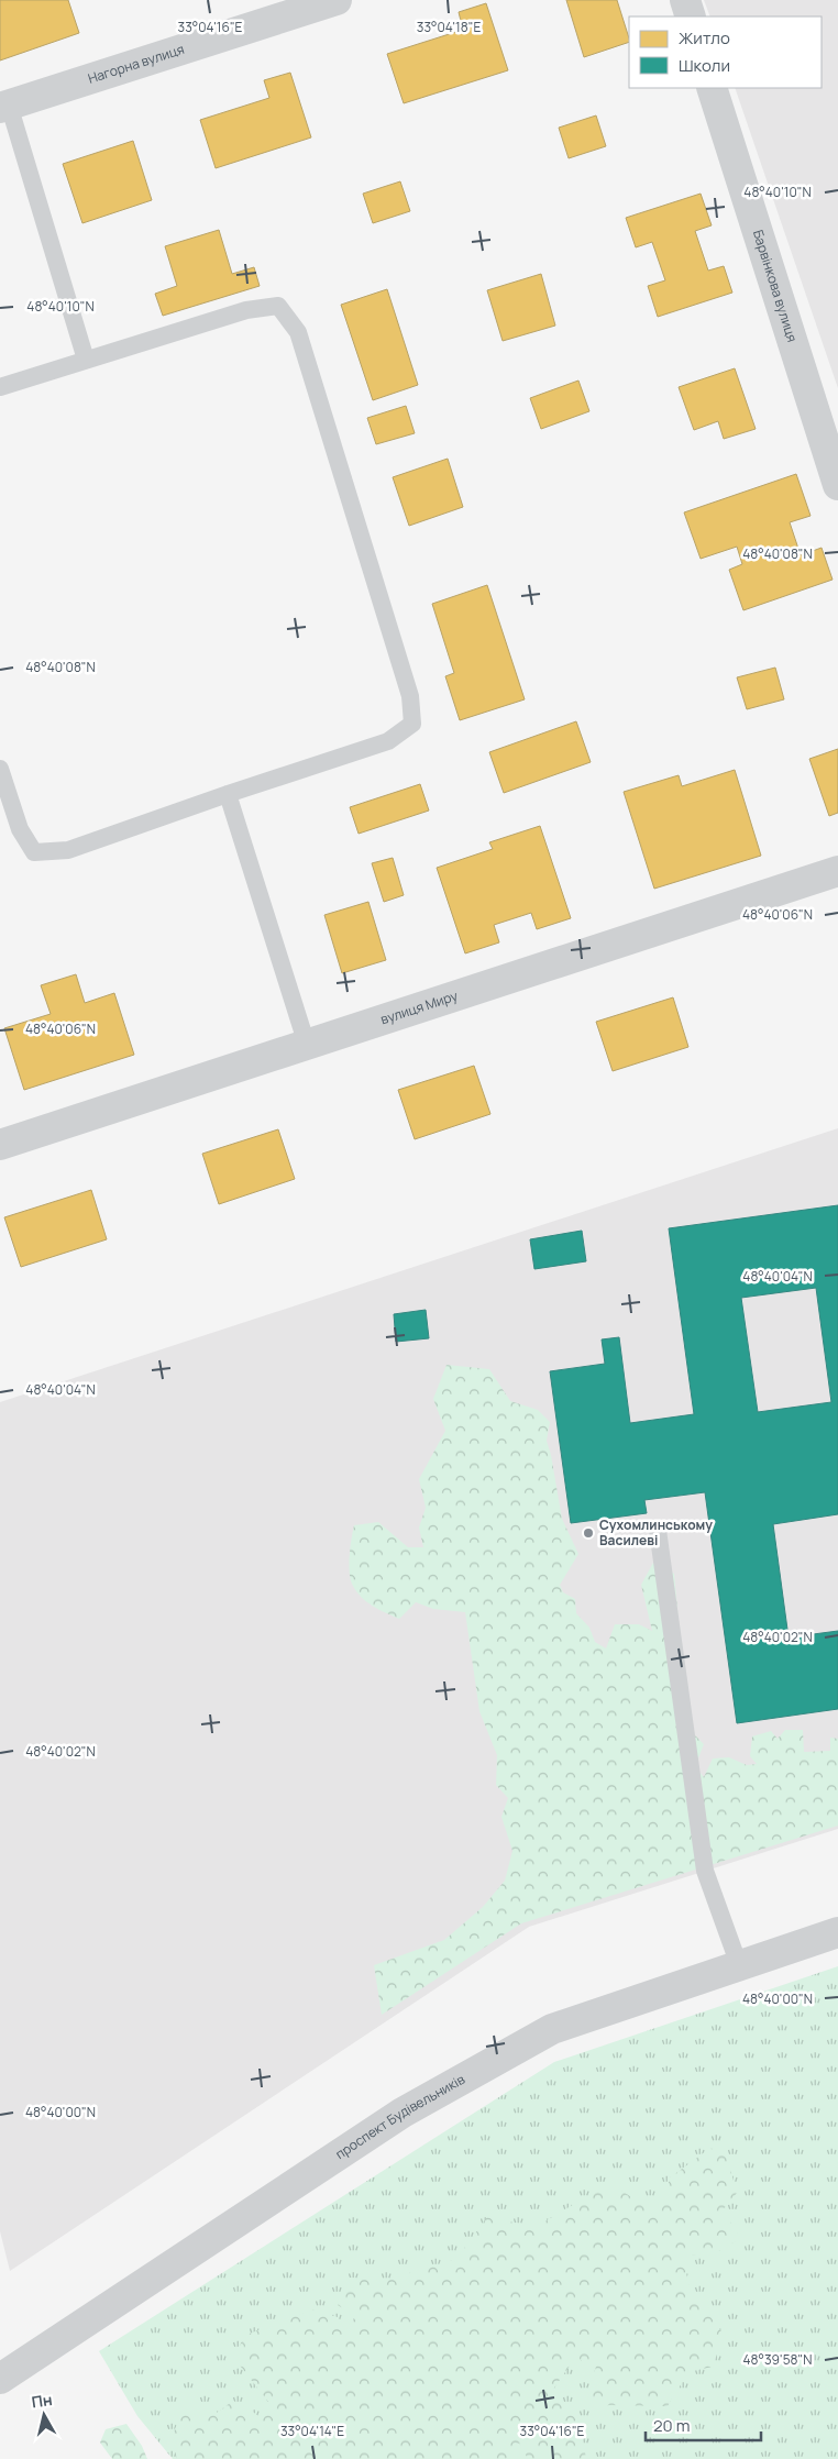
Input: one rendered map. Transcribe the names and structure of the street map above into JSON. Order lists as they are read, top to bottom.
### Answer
{
  "streets": {
    "street": [
      "Нагорна вулиця",
      "Барвінкова вулиця",
      "вулиця Миру",
      "проспект Будівельників"
    ]
  },
  "places": ["Сухомлинському Василеві"],
  "legend": ["Житло", "Школи"],
  "scale_bar": "20 m",
  "north": "top",
  "coordinates": [
    "33°04'16\"E",
    "33°04'18\"E",
    "48°40'10\"N",
    "48°40'08\"N",
    "48°40'06\"N",
    "48°40'04\"N",
    "48°40'02\"N",
    "48°40'00\"N",
    "48°39'58\"N",
    "33°04'14\"E"
  ]
}
